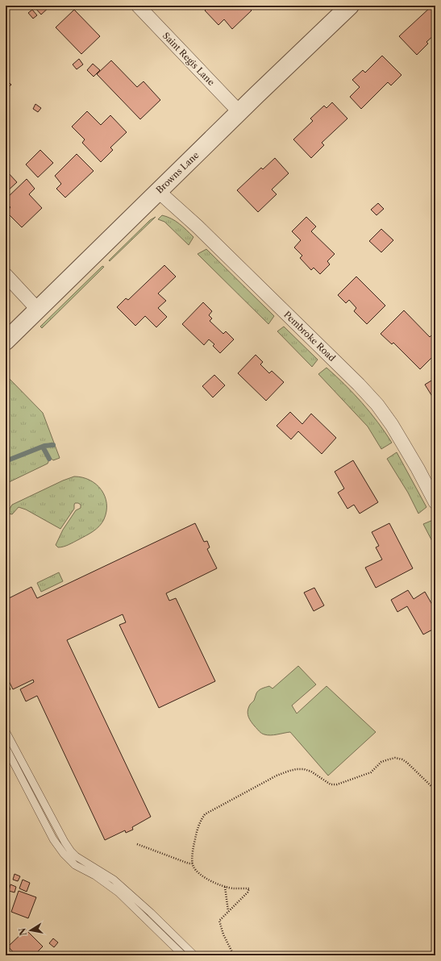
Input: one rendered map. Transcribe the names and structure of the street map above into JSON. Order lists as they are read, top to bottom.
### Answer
{
  "streets": {
    "street": ["Saint Regis Lane", "Browns Lane", "Pembroke Road"]
  },
  "crossings": [
    ["Saint Regis Lane", "Browns Lane"],
    ["Browns Lane", "Pembroke Road"]
  ],
  "north": "left"
}
